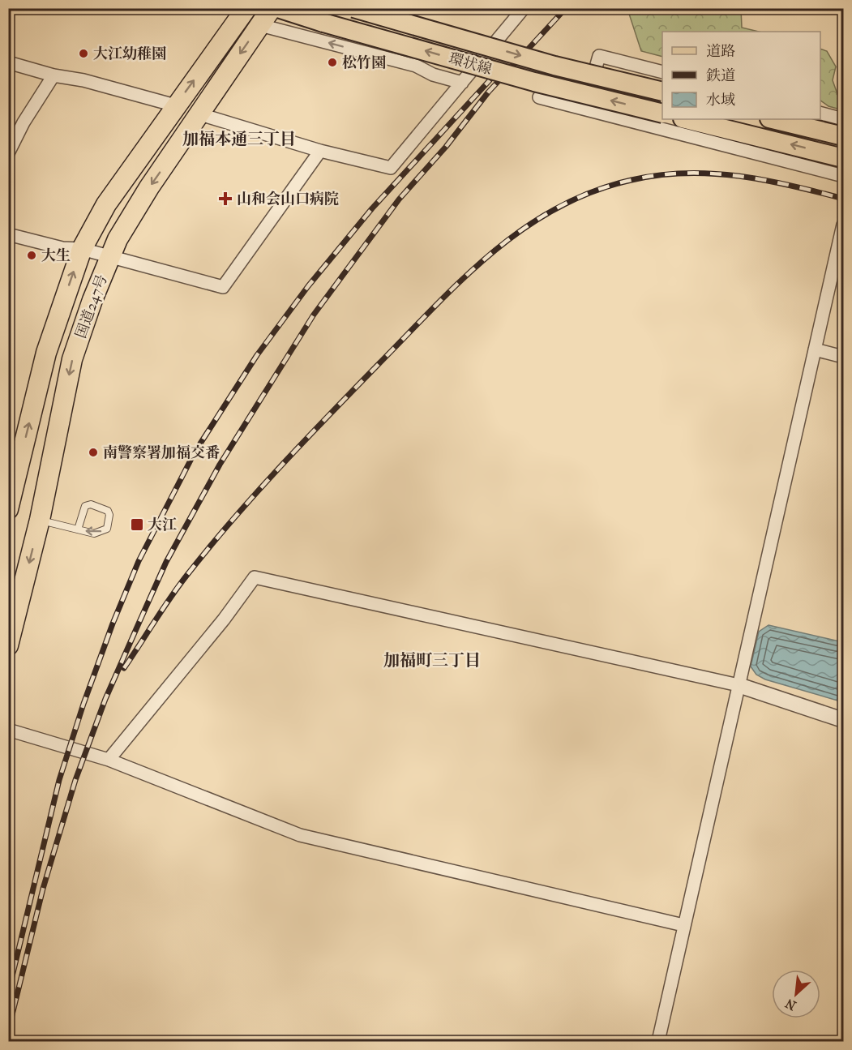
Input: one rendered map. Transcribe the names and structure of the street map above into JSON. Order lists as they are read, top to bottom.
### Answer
{
  "streets": {
    "highway": ["国道247号"],
    "main road": ["環状線"]
  },
  "districts": ["加福本通三丁目", "加福町三丁目"],
  "places": {
    "other": [
      "大江幼稚園",
      "松竹園",
      "大生",
      "南警察署加福交番"
    ],
    "health": ["山和会山口病院"],
    "transit": ["大江"]
  },
  "legend": ["道路", "鉄道", "水域"],
  "north": "bottom left"
}
